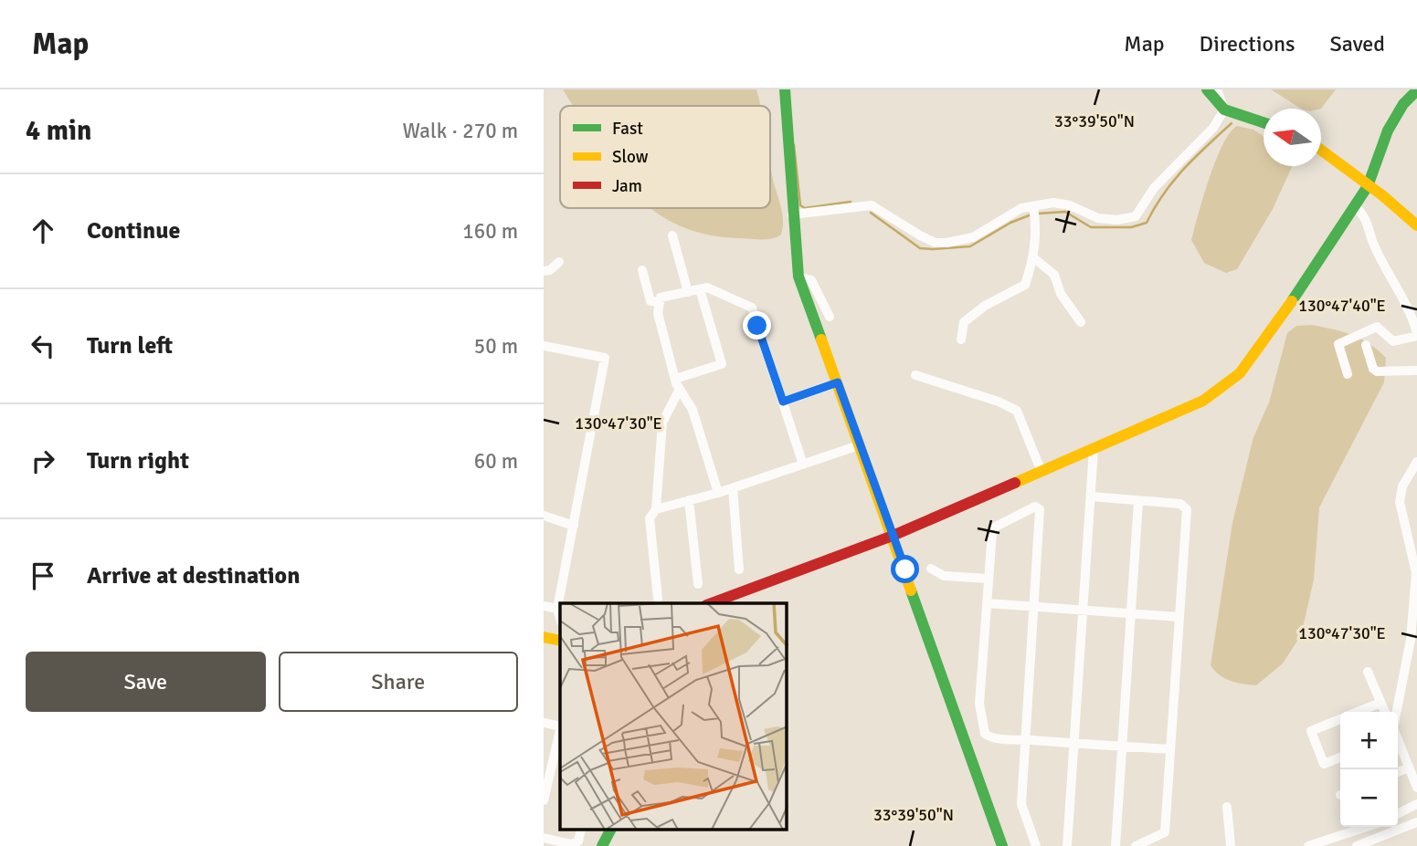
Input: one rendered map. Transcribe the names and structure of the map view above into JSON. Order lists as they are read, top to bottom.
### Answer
{
  "legend": ["Fast", "Slow", "Jam"],
  "north": "left",
  "page": {
    "header": "Map",
    "nav": ["Map", "Directions", "Saved"],
    "heading": ["4 min", "Walk · 270 m"],
    "list": [
      ["Continue", "160 m"],
      ["Turn left", "50 m"],
      ["Turn right", "60 m"],
      "Arrive at destination"
    ],
    "buttons": ["Save", "Share"],
    "map_buttons": ["+", "−"]
  },
  "coordinates": ["33°39'50\"N", "130°47'40\"E", "130°47'30\"E"]
}
